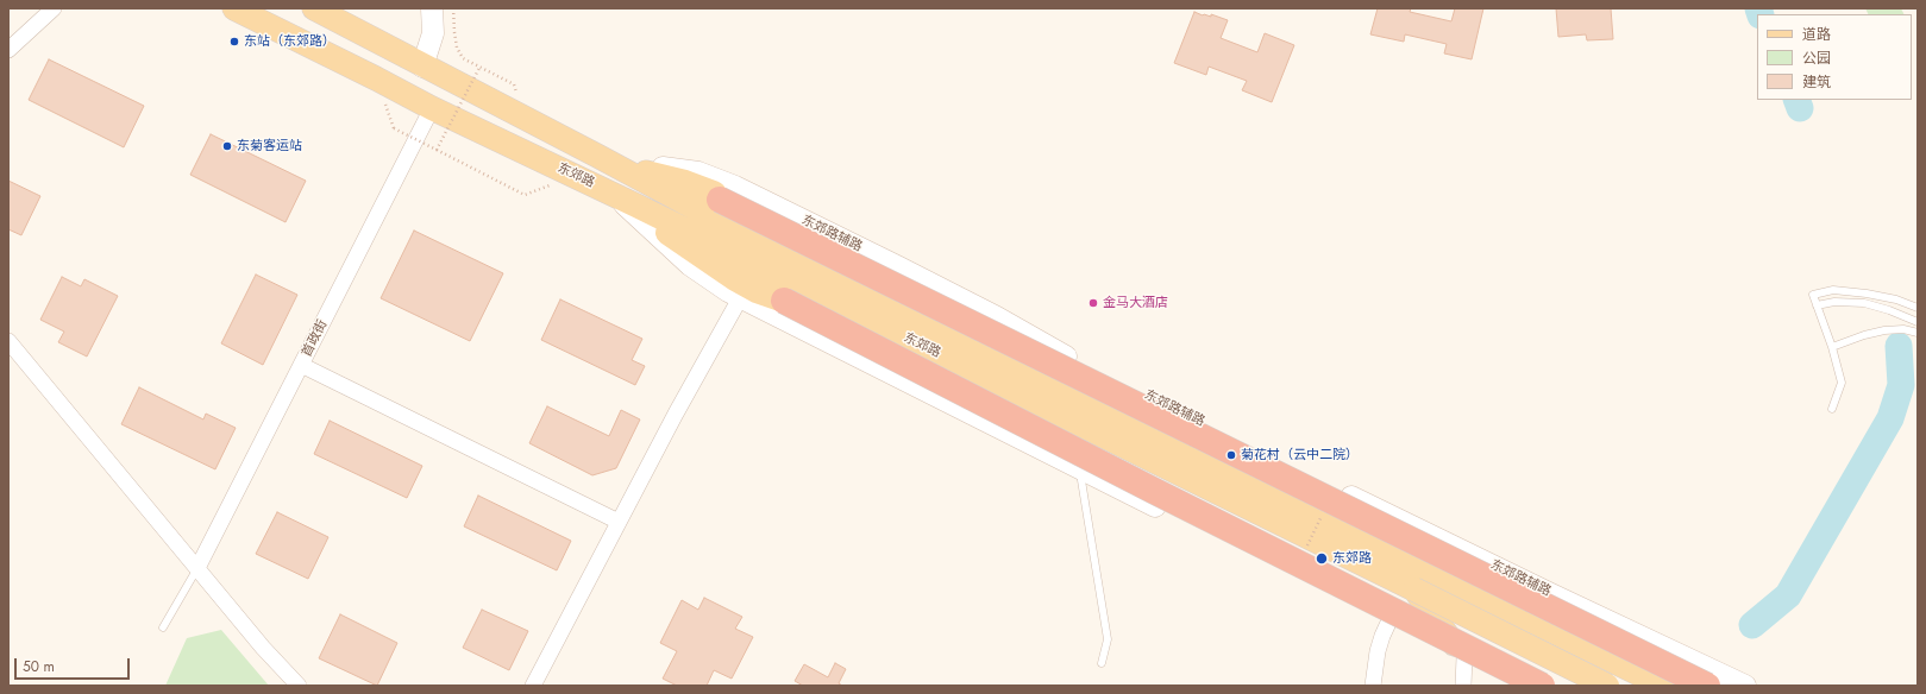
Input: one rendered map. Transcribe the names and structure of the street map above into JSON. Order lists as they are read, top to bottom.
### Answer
{
  "streets": {
    "main road": ["东郊路", "东郊路辅路"],
    "street": ["首政街"]
  },
  "crossings": [
    ["东郊路", "东郊路辅路"],
    ["东郊路", "首政街"]
  ],
  "places": [
    "东站（东郊路）",
    "东菊客运站",
    "金马大酒店",
    "菊花村（云中二院）",
    "东郊路"
  ],
  "legend": ["道路", "公园", "建筑"],
  "scale_bar": "50 m"
}
